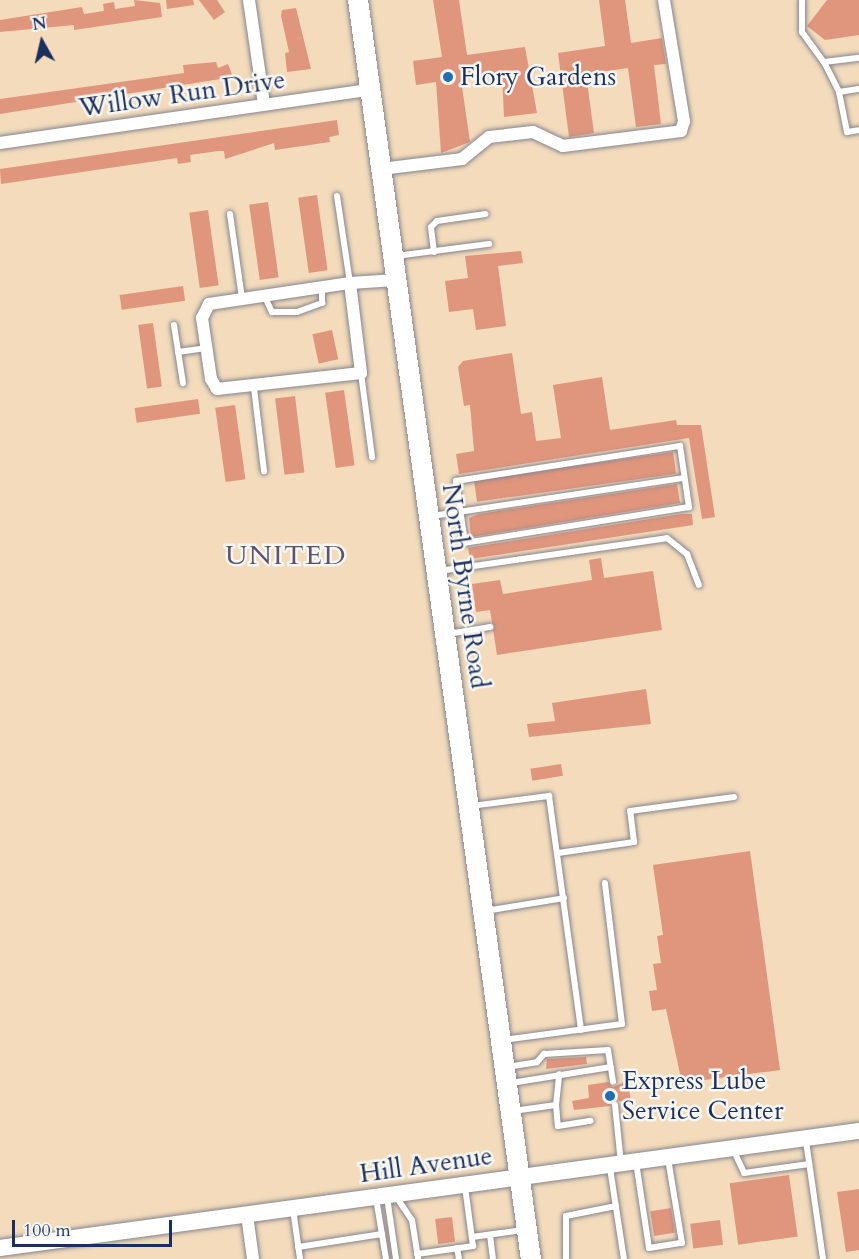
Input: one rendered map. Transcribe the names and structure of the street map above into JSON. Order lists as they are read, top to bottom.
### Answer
{
  "streets": {
    "main road": ["North Byrne Road", "Hill Avenue"],
    "street": ["Willow Run Drive"]
  },
  "crossings": [
    ["Willow Run Drive", "North Byrne Road"],
    ["North Byrne Road", "Hill Avenue"]
  ],
  "districts": ["UNITED"],
  "places": ["Flory Gardens", "Express Lube Service Center"],
  "scale_bar": "100 m",
  "north": "top"
}
